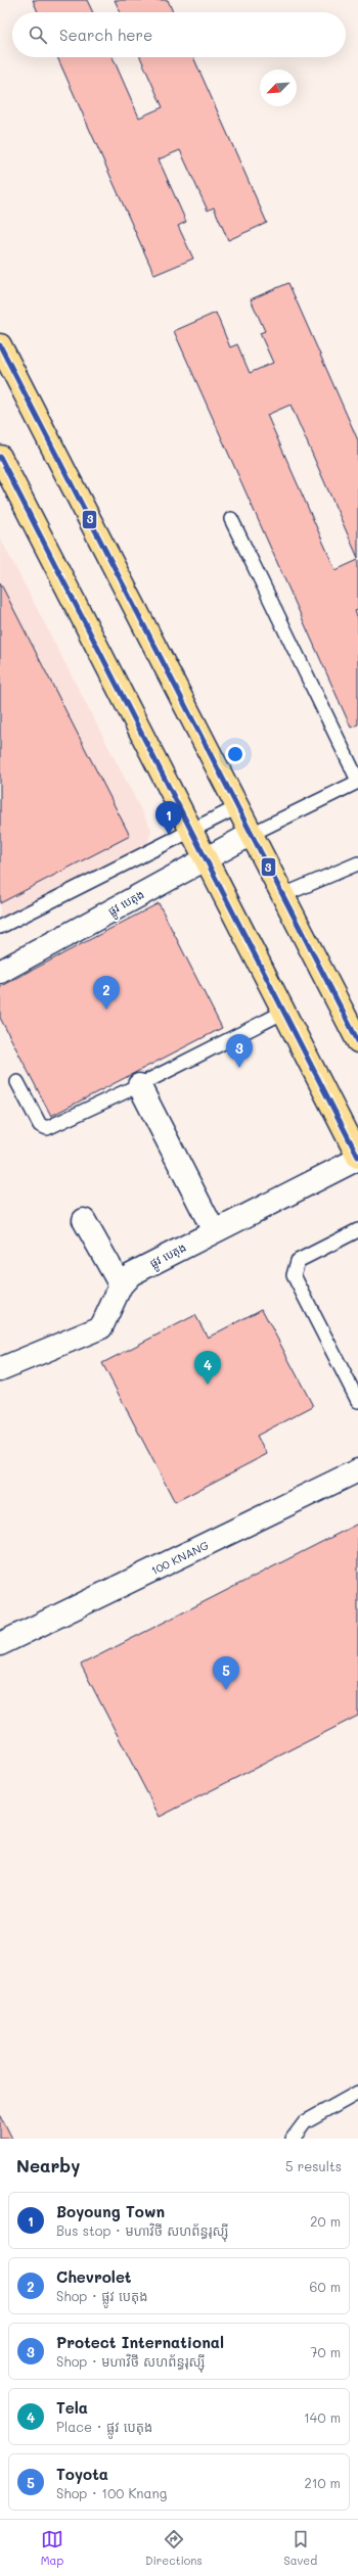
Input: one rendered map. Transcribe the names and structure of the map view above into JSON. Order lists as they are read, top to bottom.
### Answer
{
  "streets": {
    "street": ["ផ្លូវ បេតុង", "100 KNANG"]
  },
  "lines": ["transit line 3"],
  "north": "bottom left",
  "page": {
    "search": "Search here",
    "pins": [
      "1",
      "2",
      "3",
      "4",
      "5"
    ],
    "heading": ["Nearby", "5 results"],
    "list": [
      {
        "mark": "1",
        "name": "Boyoung Town",
        "note": "Bus stop · មហាវិថី សហព័ន្ធរុស្ស៊ី",
        "value": "20 m"
      },
      {
        "mark": "2",
        "name": "Chevrolet",
        "note": "Shop · ផ្លូវ បេតុង",
        "value": "60 m"
      },
      {
        "mark": "3",
        "name": "Protect International",
        "note": "Shop · មហាវិថី សហព័ន្ធរុស្ស៊ី",
        "value": "70 m"
      },
      {
        "mark": "4",
        "name": "Tela",
        "note": "Place · ផ្លូវ បេតុង",
        "value": "140 m"
      },
      {
        "mark": "5",
        "name": "Toyota",
        "note": "Shop · 100 Knang",
        "value": "210 m"
      }
    ],
    "nav": ["Map", "Directions", "Saved"]
  }
}
